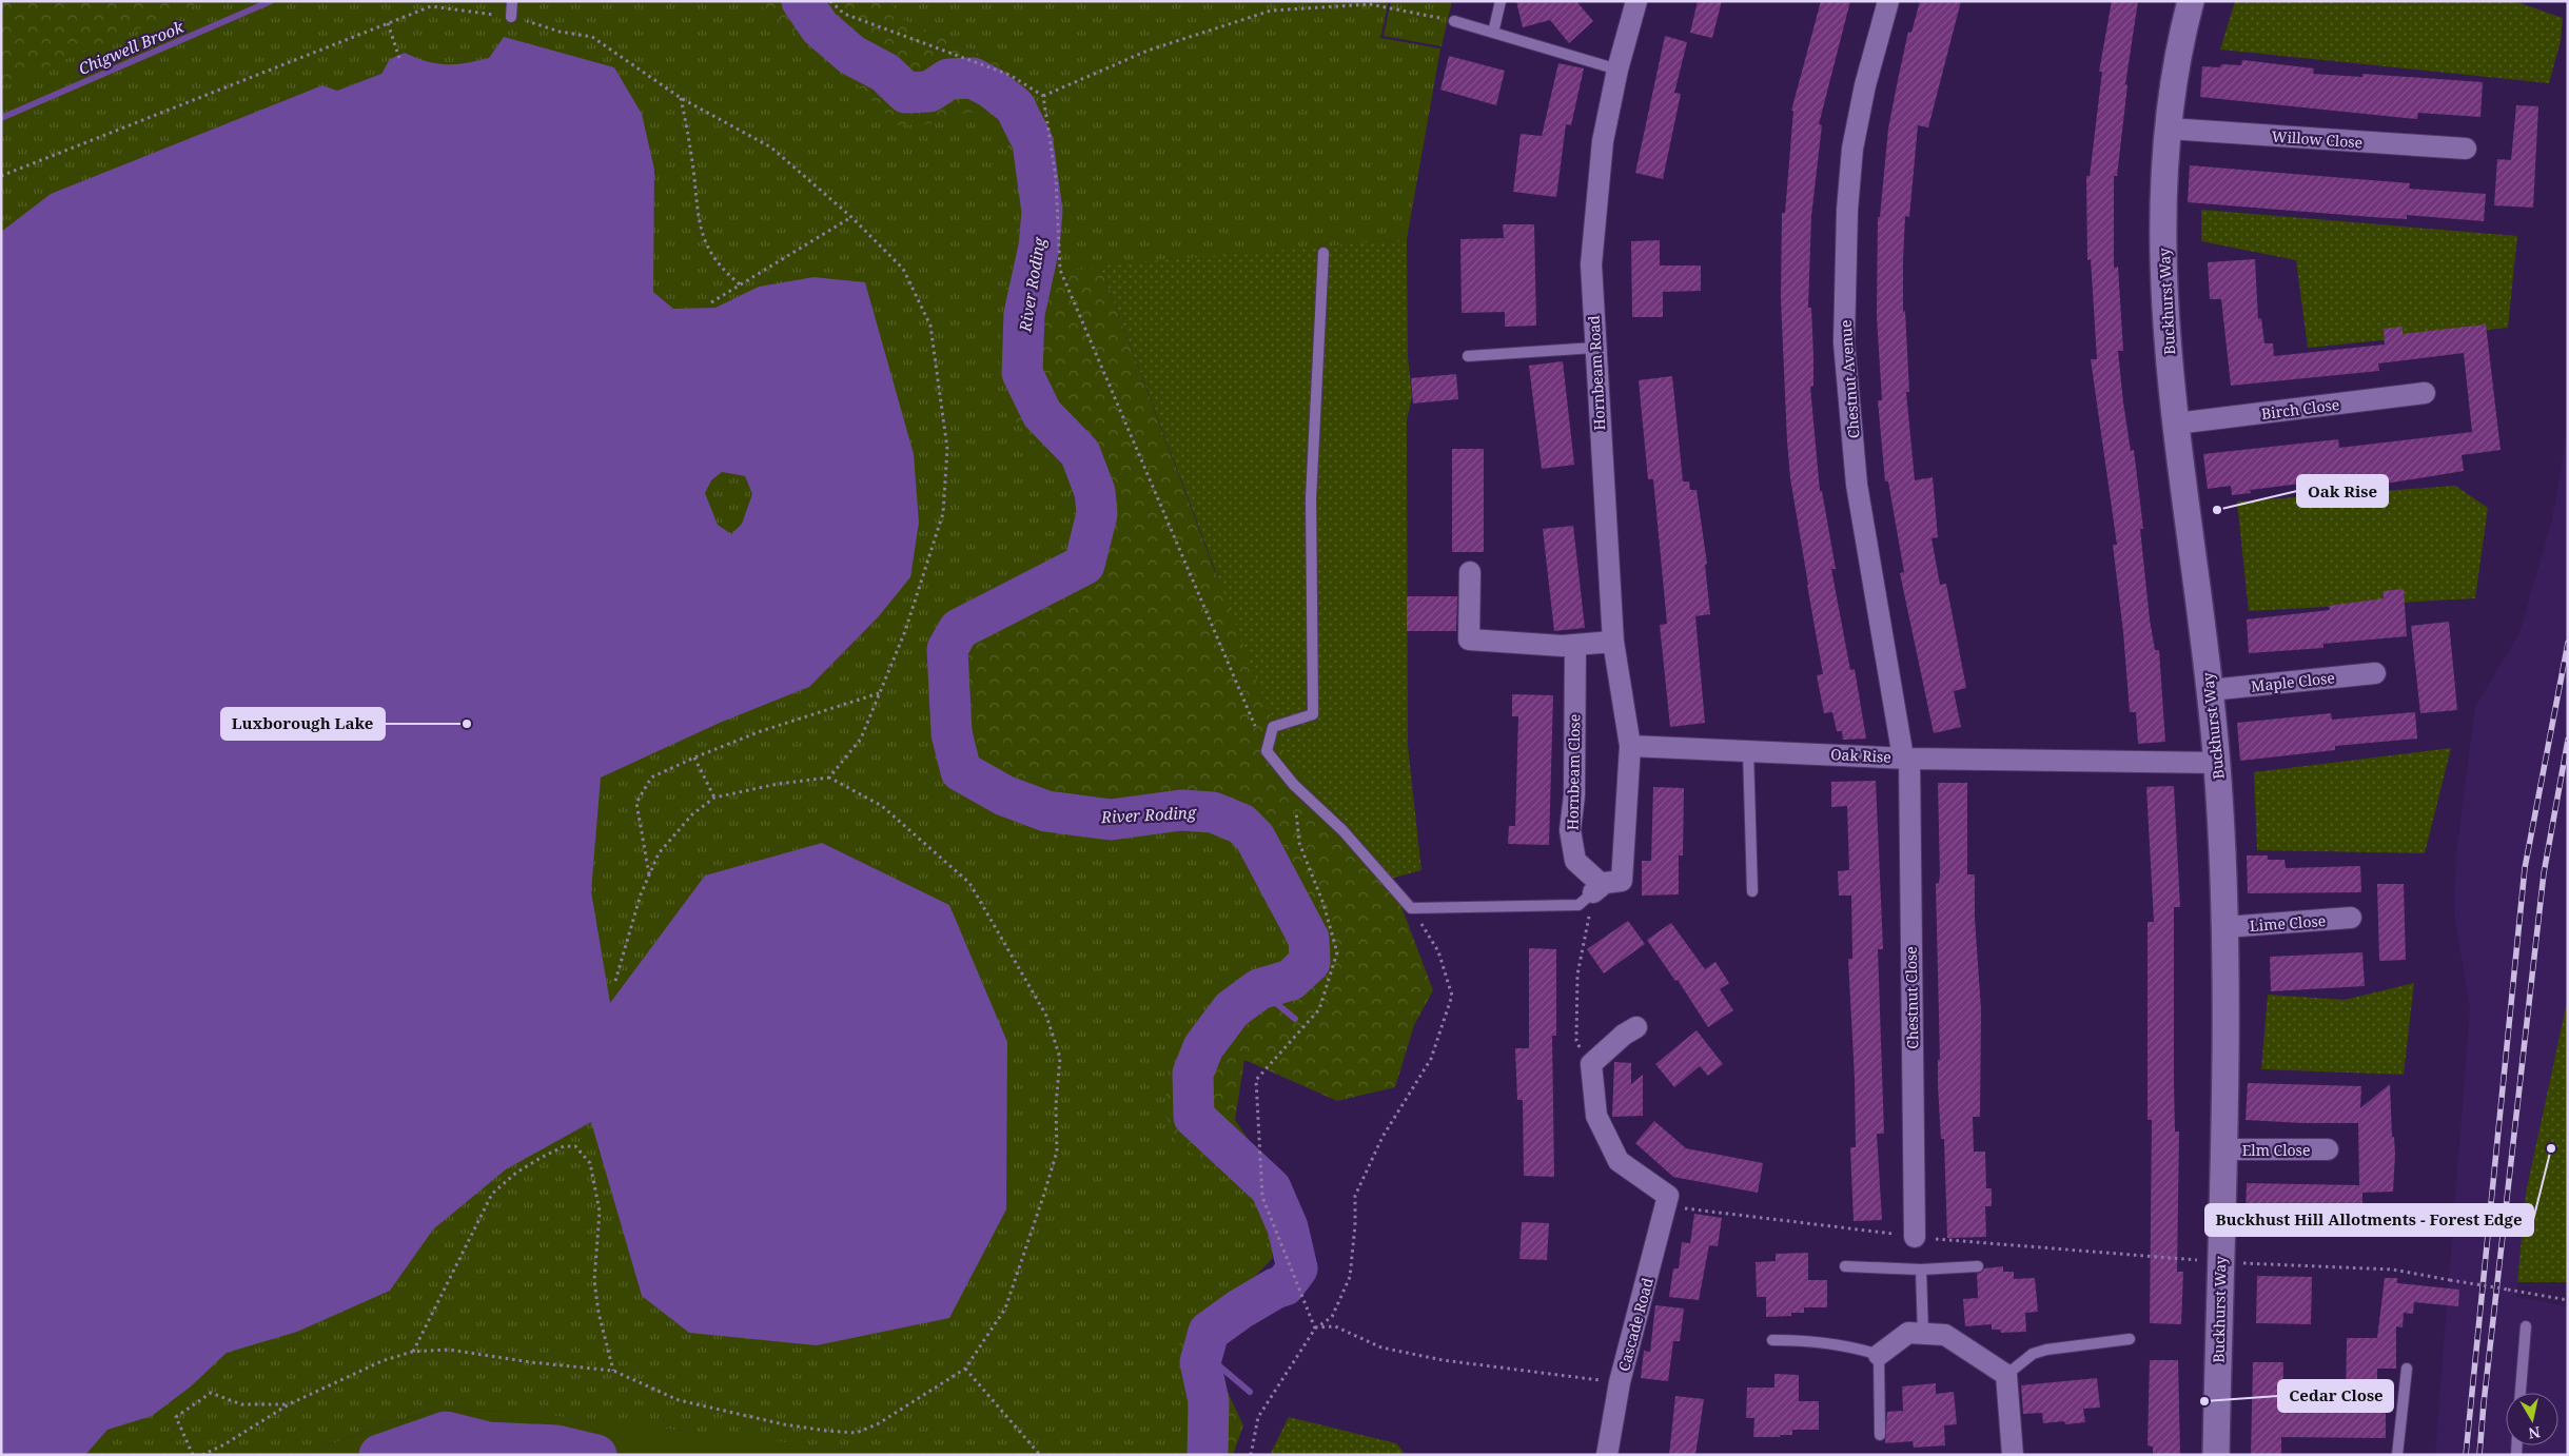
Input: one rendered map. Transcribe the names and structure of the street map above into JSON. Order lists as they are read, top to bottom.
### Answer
{
  "streets": {
    "street": [
      "Willow Close",
      "Buckhurst Way",
      "Hornbeam Road",
      "Chestnut Avenue",
      "Birch Close",
      "Maple Close",
      "Oak Rise",
      "Hornbeam Close",
      "Lime Close",
      "Chestnut Close",
      "Elm Close",
      "Cascade Road"
    ]
  },
  "crossings": [
    ["Willow Close", "Buckhurst Way"],
    ["Buckhurst Way", "Birch Close"],
    ["Buckhurst Way", "Maple Close"],
    ["Buckhurst Way", "Oak Rise"],
    ["Buckhurst Way", "Lime Close"],
    ["Buckhurst Way", "Elm Close"],
    ["Hornbeam Road", "Oak Rise"],
    ["Chestnut Avenue", "Oak Rise"],
    ["Chestnut Avenue", "Chestnut Close"],
    ["Oak Rise", "Chestnut Close"]
  ],
  "water": ["Chigwell Brook", "River Roding"],
  "places": [
    "Oak Rise",
    "Luxborough Lake",
    "Buckhust Hill Allotments - Forest Edge",
    "Cedar Close"
  ],
  "north": "bottom"
}
